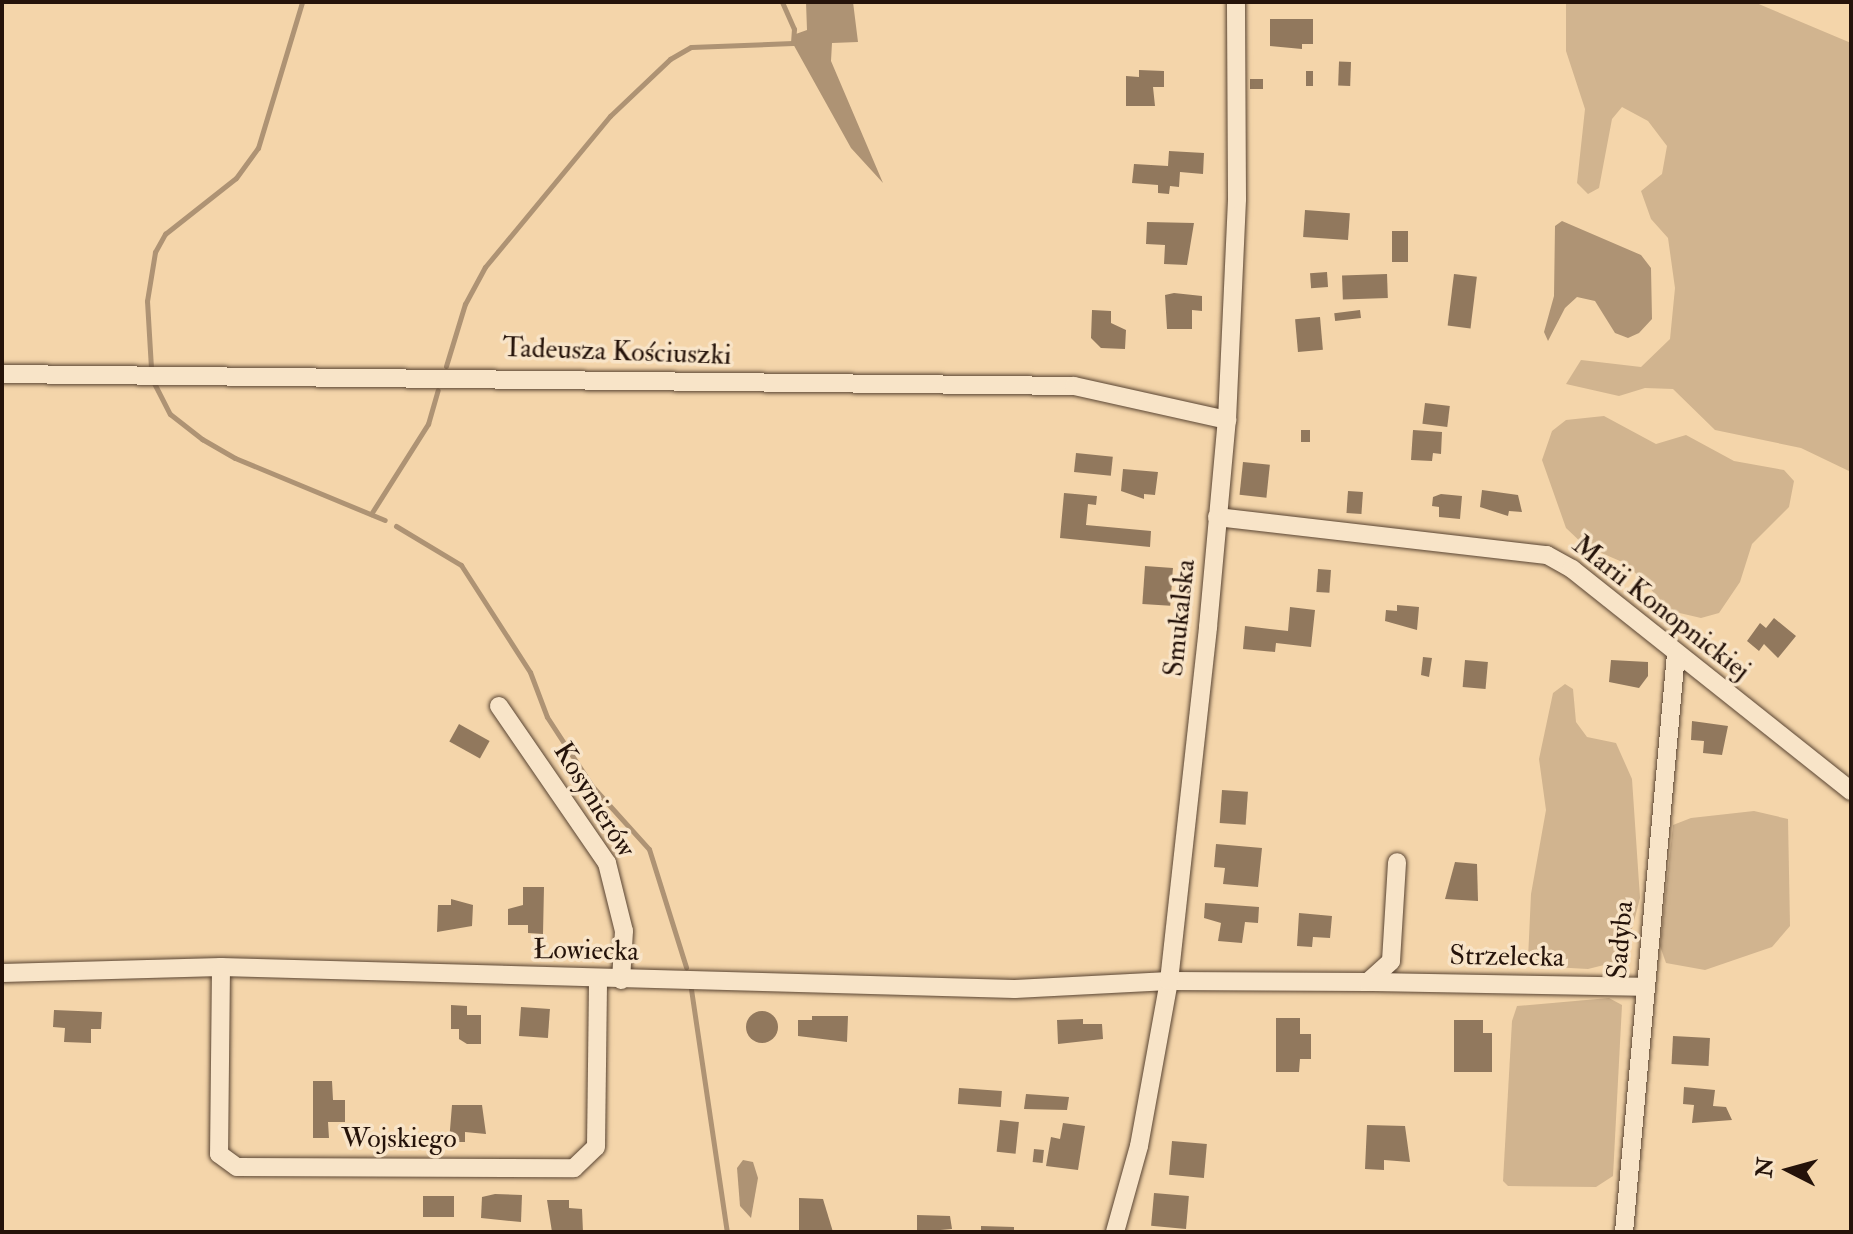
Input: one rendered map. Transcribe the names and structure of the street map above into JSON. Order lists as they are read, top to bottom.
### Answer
{
  "streets": {
    "street": [
      "Tadeusza Kościuszki",
      "Marii Konopnickiej",
      "Smukalska",
      "Kosynierów",
      "Sadyba",
      "Łowiecka",
      "Strzelecka",
      "Wojskiego"
    ]
  },
  "crossings": [
    ["Tadeusza Kościuszki", "Smukalska"],
    ["Marii Konopnickiej", "Smukalska"],
    ["Marii Konopnickiej", "Sadyba"],
    ["Smukalska", "Łowiecka"],
    ["Smukalska", "Strzelecka"],
    ["Kosynierów", "Łowiecka"],
    ["Sadyba", "Strzelecka"],
    ["Łowiecka", "Strzelecka"],
    ["Łowiecka", "Wojskiego"]
  ],
  "north": "left"
}
